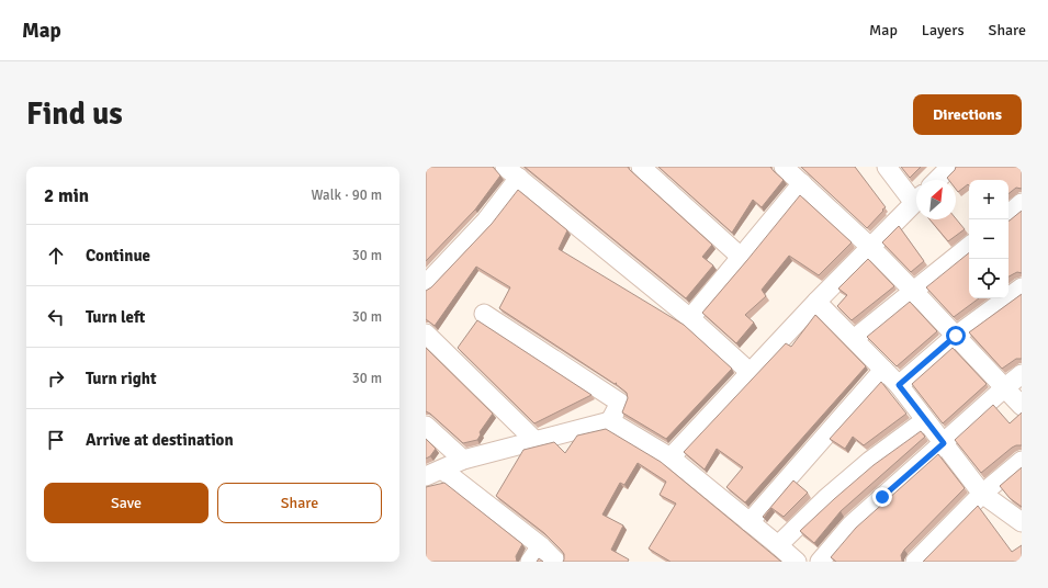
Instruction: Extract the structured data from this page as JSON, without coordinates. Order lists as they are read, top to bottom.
{
  "north": "top right",
  "page": {
    "header": "Map",
    "nav": ["Map", "Layers", "Share"],
    "buttons": [
      "Directions",
      ["Save", "Share"]
    ],
    "title": "Find us",
    "heading": ["2 min", "Walk · 90 m"],
    "map_buttons": ["+", "−"],
    "list": [
      ["Continue", "30 m"],
      ["Turn left", "30 m"],
      ["Turn right", "30 m"],
      "Arrive at destination"
    ]
  }
}
